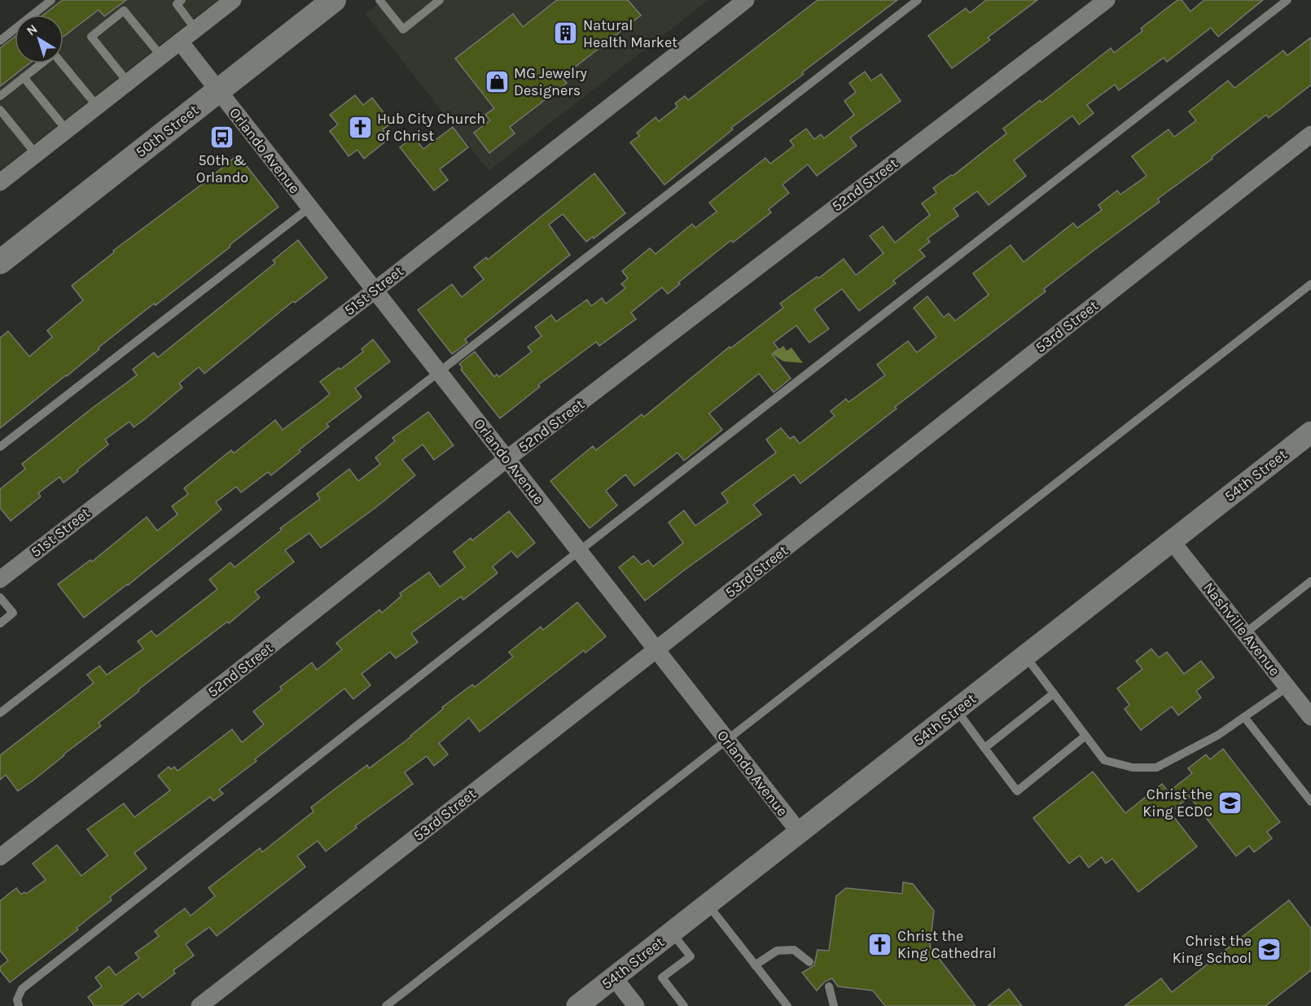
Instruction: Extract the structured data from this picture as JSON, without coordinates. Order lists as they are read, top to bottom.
{
  "streets": {
    "main road": ["50th Street"],
    "street": [
      "Orlando Avenue",
      "52nd Street",
      "51st Street",
      "53rd Street",
      "54th Street",
      "Nashville Avenue"
    ]
  },
  "crossings": [
    ["50th Street", "Orlando Avenue"],
    ["Orlando Avenue", "52nd Street"],
    ["Orlando Avenue", "51st Street"],
    ["Orlando Avenue", "53rd Street"],
    ["Orlando Avenue", "54th Street"],
    ["54th Street", "Nashville Avenue"]
  ],
  "places": {
    "building": ["Natural Health Market"],
    "shop": ["MG Jewelry Designers"],
    "church": ["Hub City Church of Christ", "Christ the King Cathedral"],
    "bus stop": ["50th & Orlando"],
    "school or university": ["Christ the King ECDC", "Christ the King School"]
  },
  "north": "top left"
}
